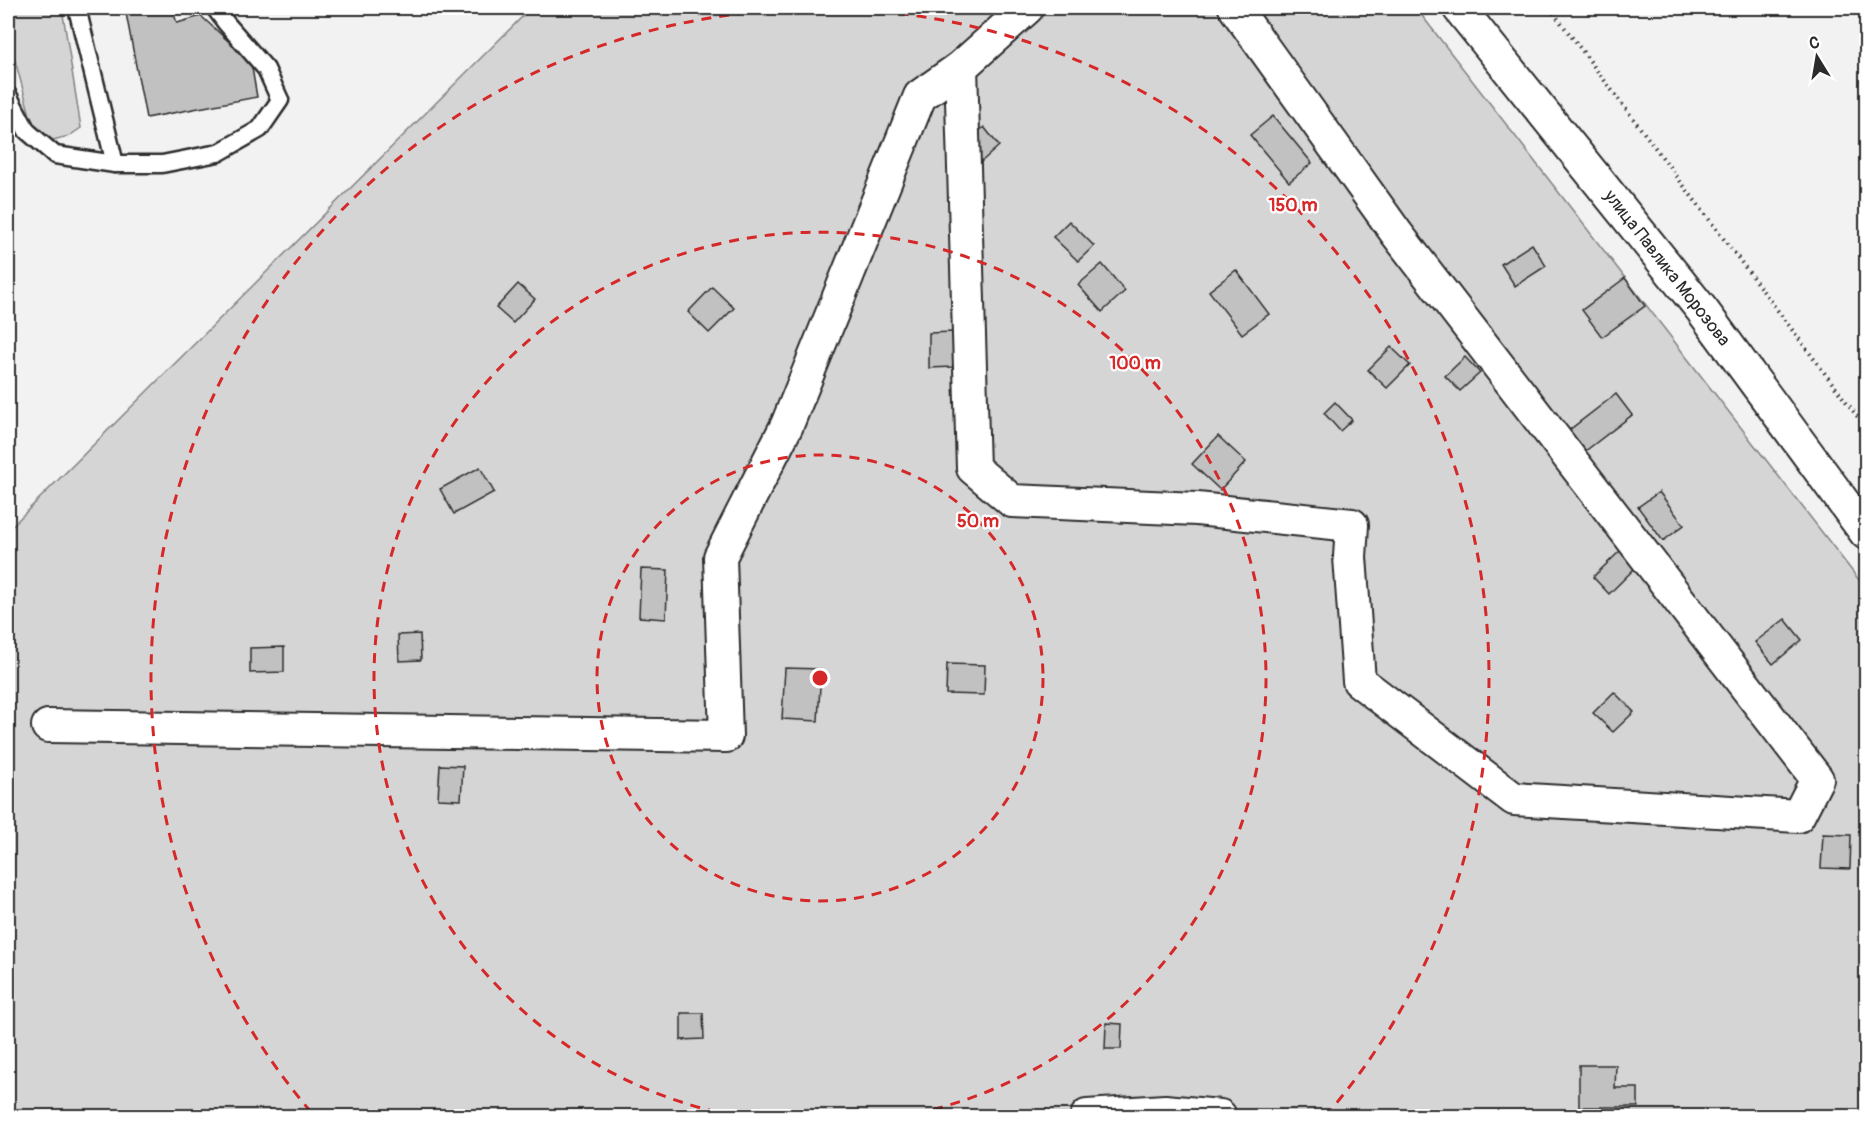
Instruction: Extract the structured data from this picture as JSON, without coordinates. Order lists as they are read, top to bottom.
{
  "streets": {
    "street": ["улица Павлика Морозова"]
  },
  "north": "top",
  "rings": ["150 m", "100 m", "50 m"]
}
